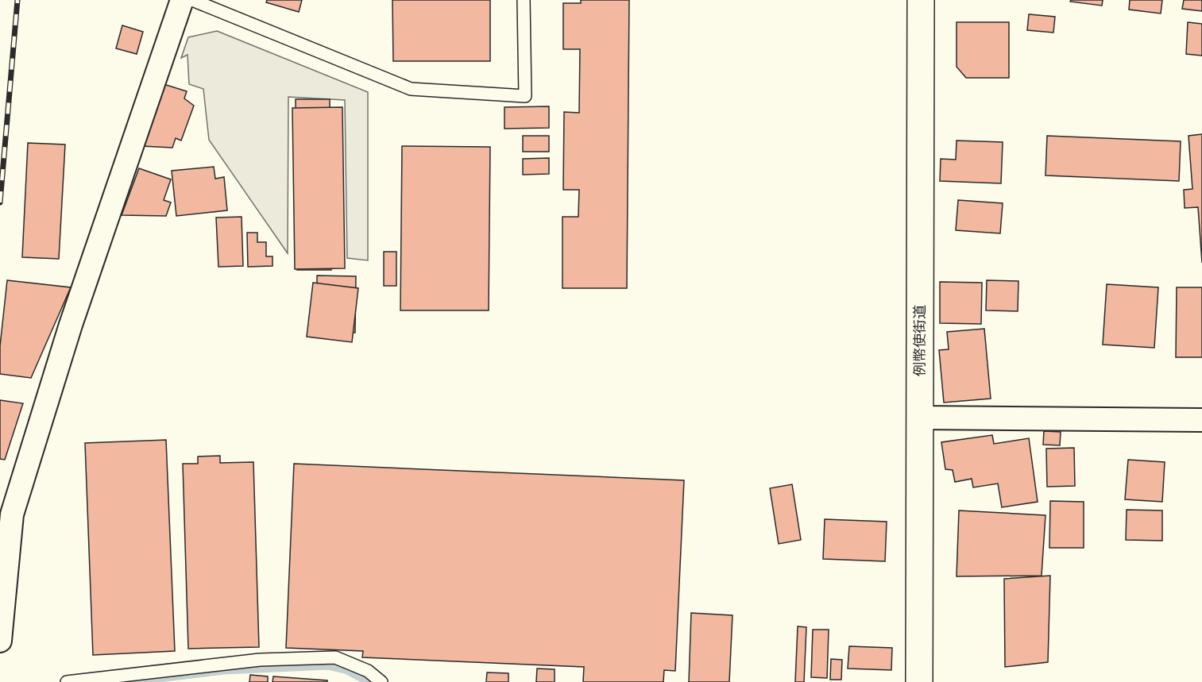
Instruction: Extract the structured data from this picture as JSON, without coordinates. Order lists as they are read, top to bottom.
{
  "streets": {
    "main road": ["例幣使街道"]
  }
}
